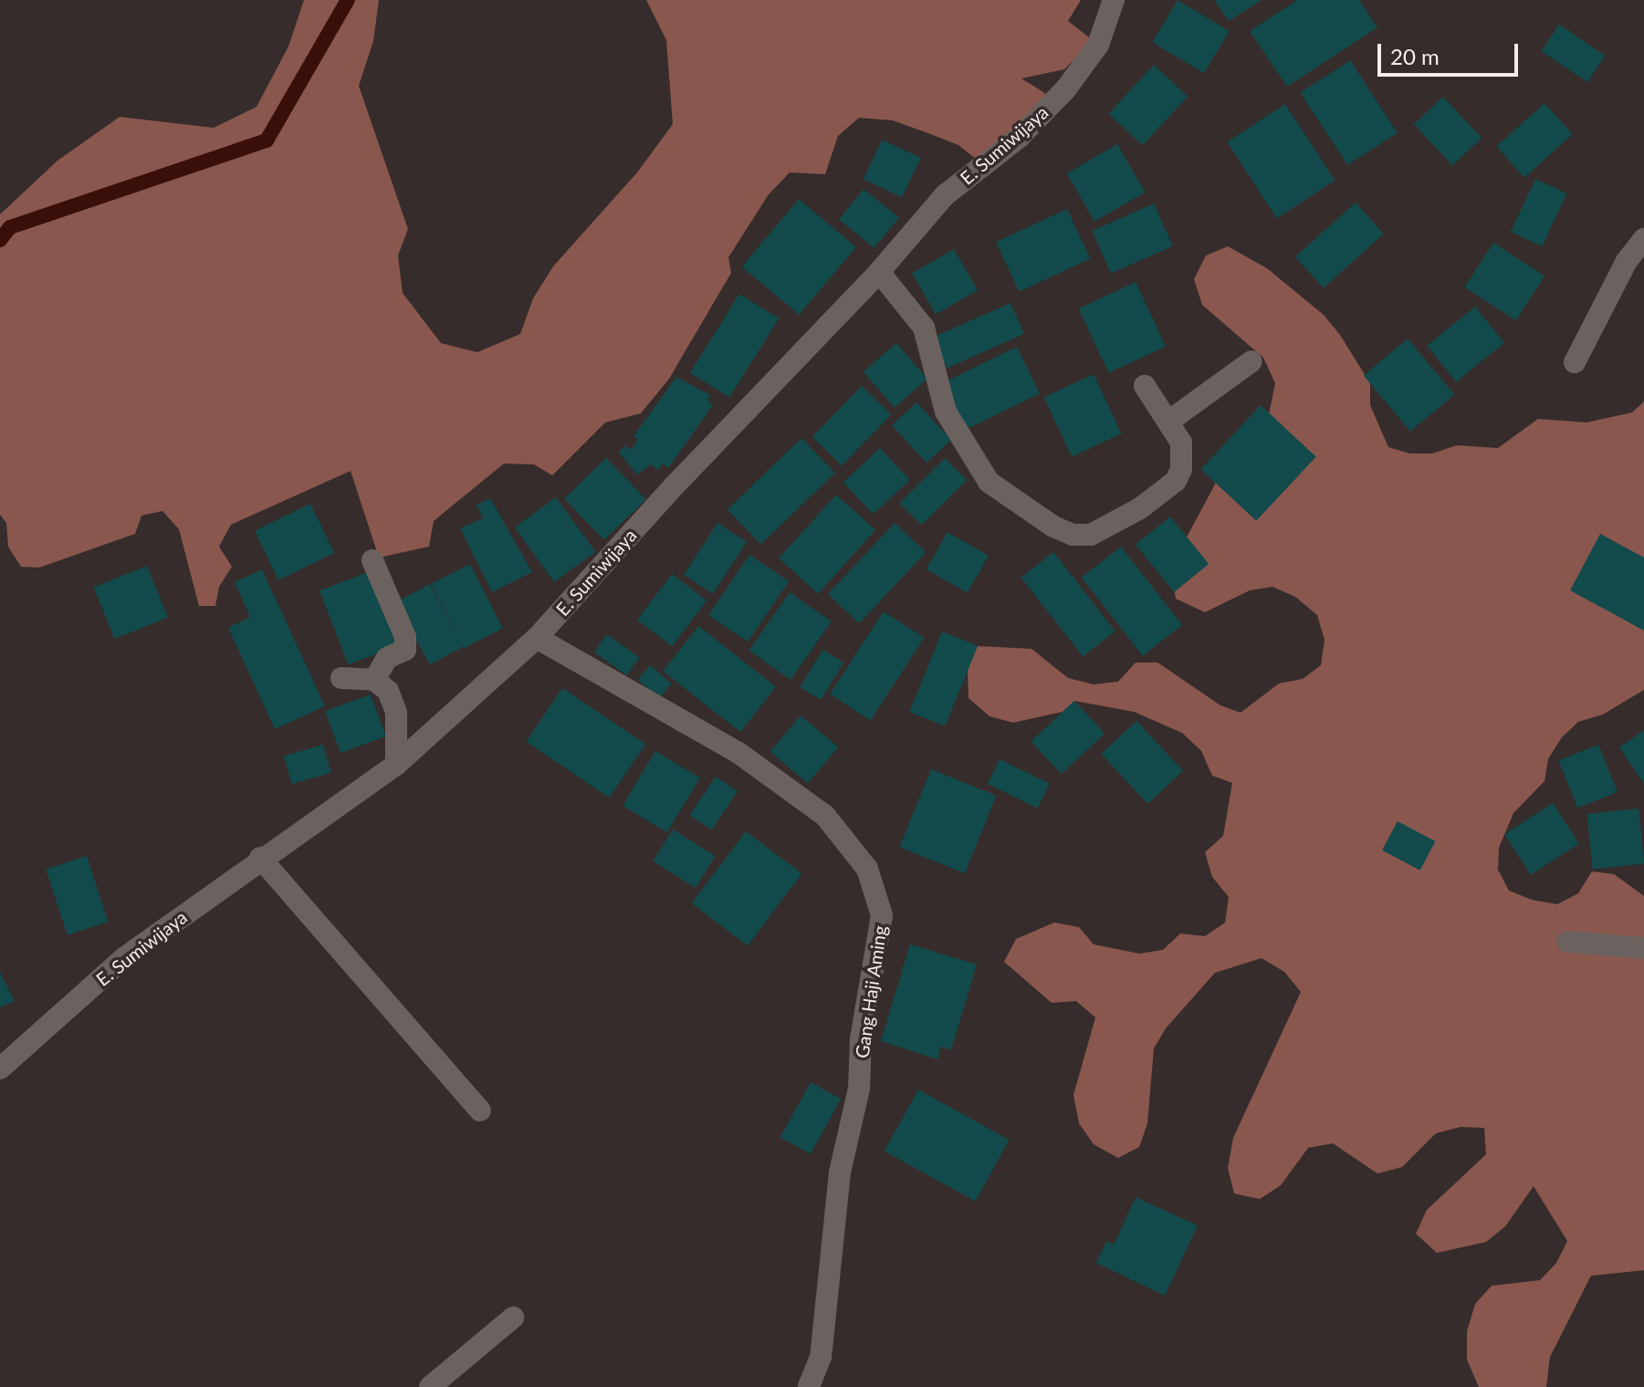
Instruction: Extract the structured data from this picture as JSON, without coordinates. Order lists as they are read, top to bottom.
{
  "streets": {
    "street": ["E. Sumiwijaya", "Gang Haji Aming"]
  },
  "crossings": [
    ["E. Sumiwijaya", "Gang Haji Aming"]
  ],
  "scale_bar": "20 m"
}
